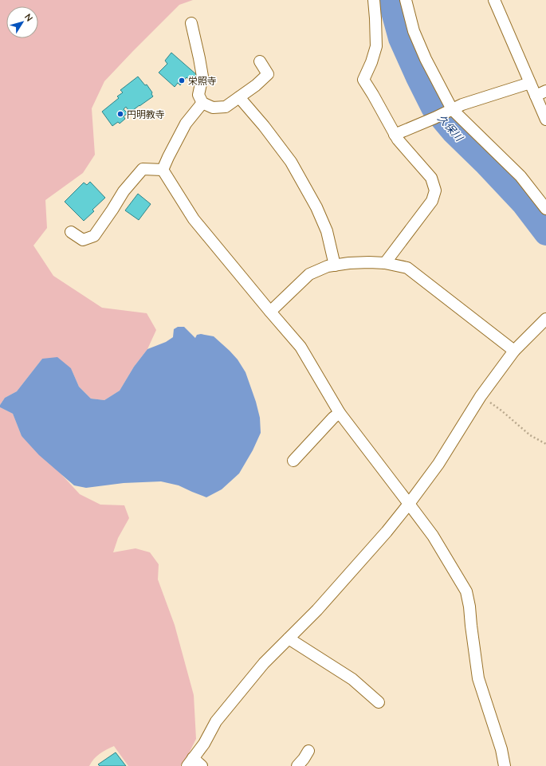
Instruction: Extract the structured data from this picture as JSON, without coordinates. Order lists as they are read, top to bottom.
{
  "water": ["久保川"],
  "places": ["栄照寺", "円明教寺"],
  "north": "top right"
}
